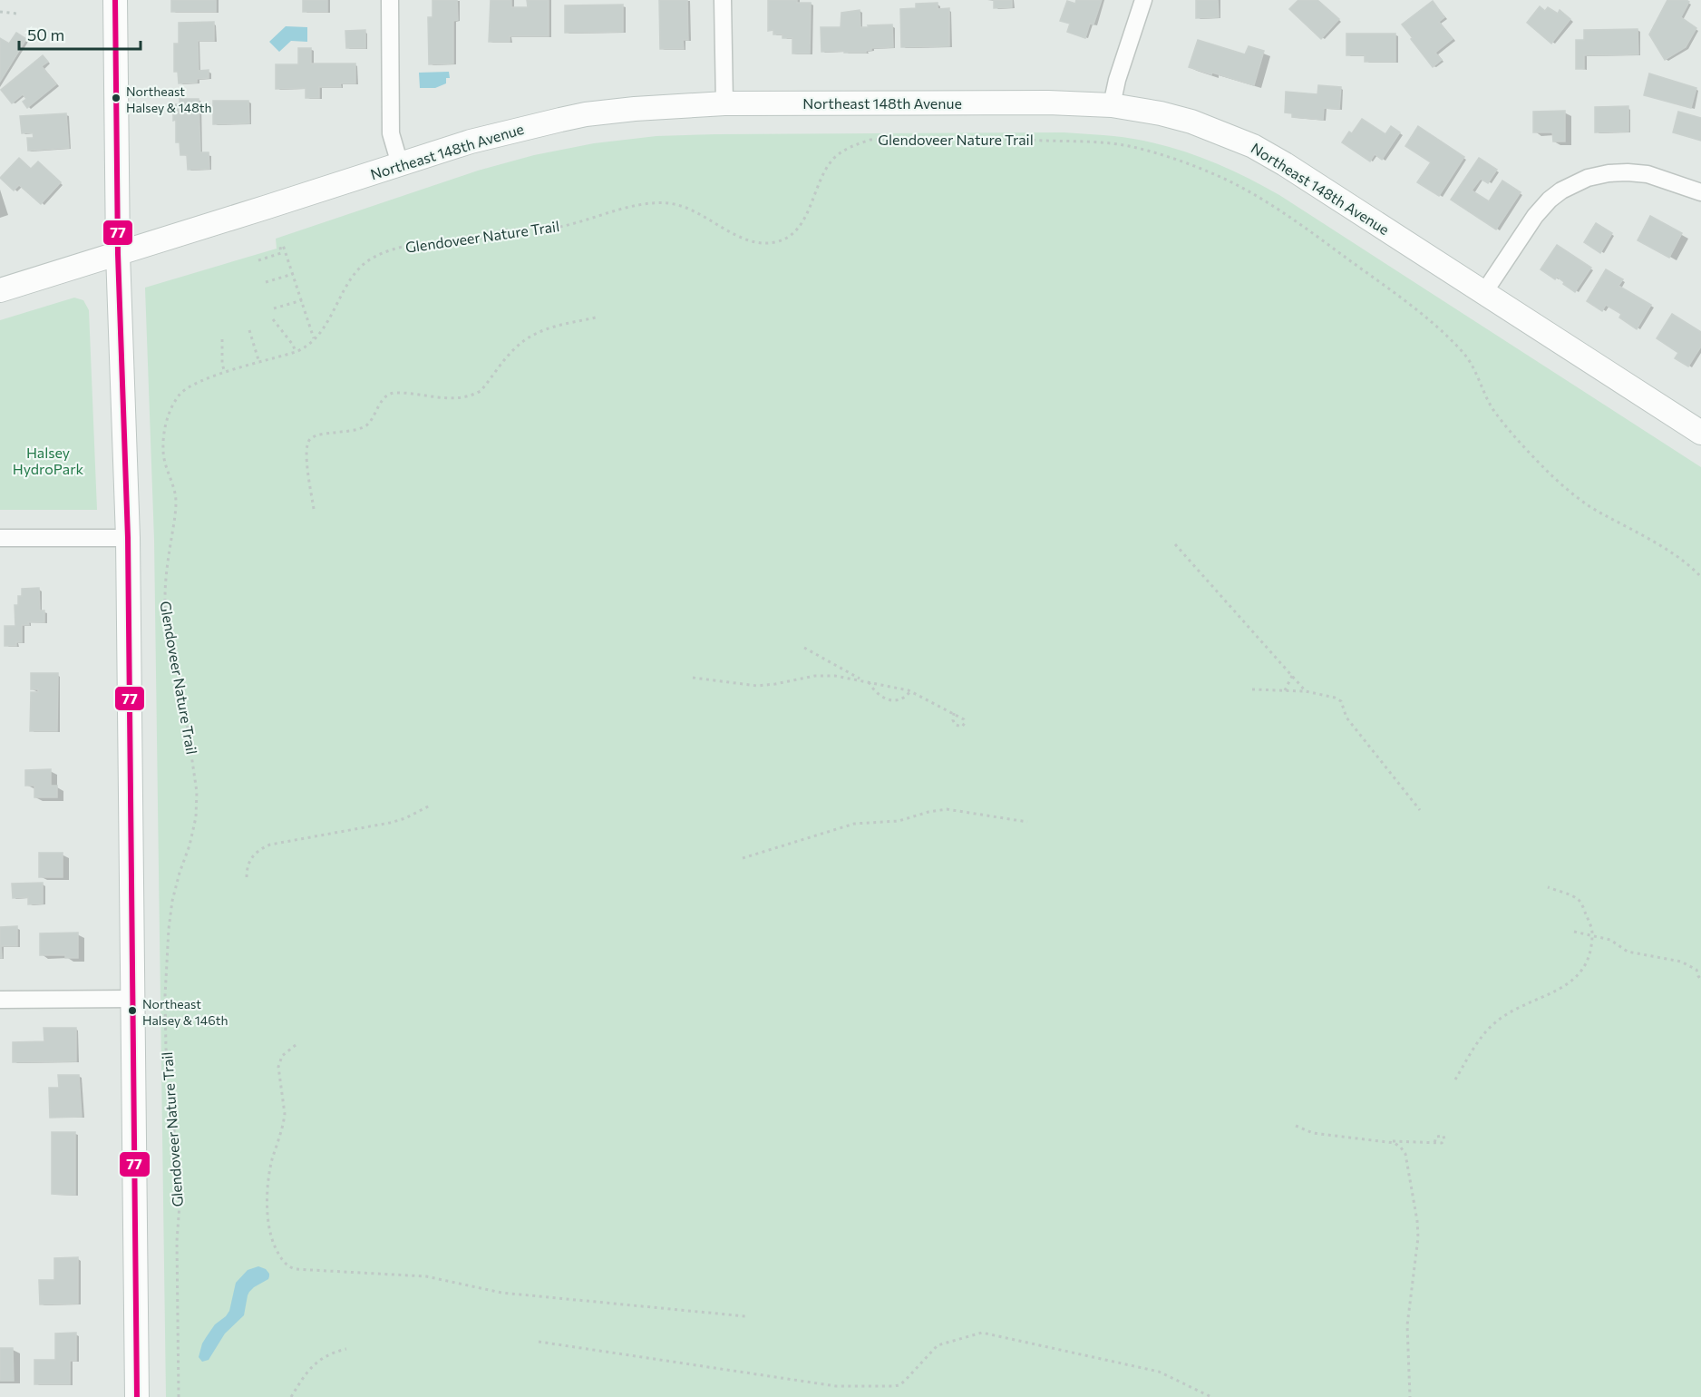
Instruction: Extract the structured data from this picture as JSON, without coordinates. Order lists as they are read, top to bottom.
{
  "streets": {
    "main road": ["Northeast 148th Avenue"],
    "path": ["Glendoveer Nature Trail"]
  },
  "parks": ["Halsey HydroPark"],
  "places": ["Northeast Halsey & 148th", "Northeast Halsey & 146th"],
  "lines": ["transit line 77"],
  "scale_bar": "50 m"
}
